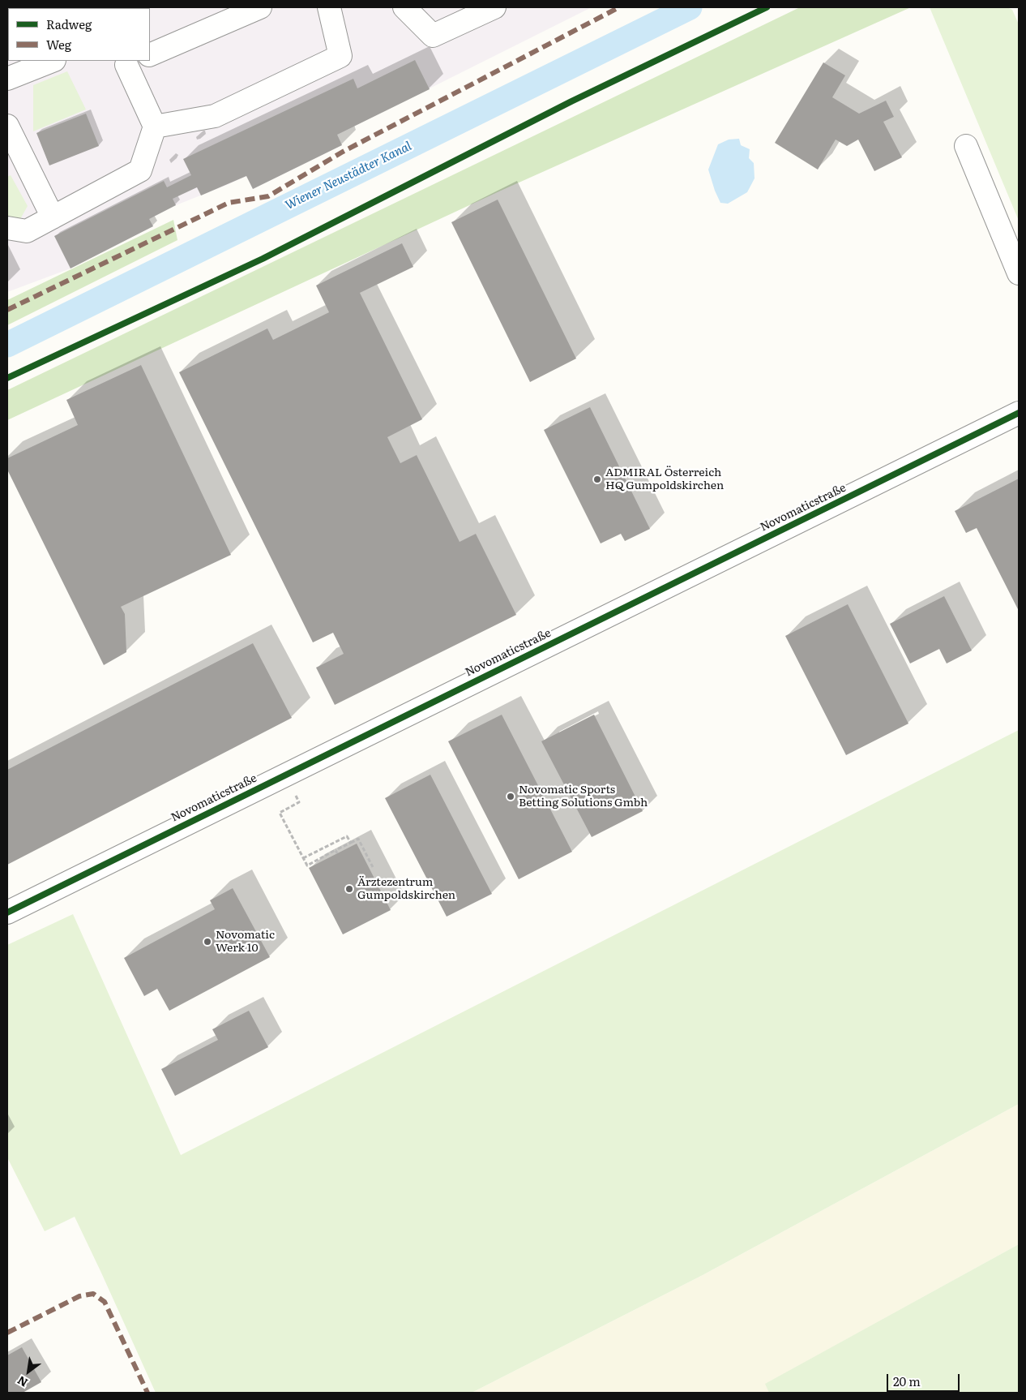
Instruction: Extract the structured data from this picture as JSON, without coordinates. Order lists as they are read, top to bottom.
{
  "streets": {
    "street": ["Novomaticstraße"]
  },
  "water": ["Wiener Neustädter Kanal"],
  "places": [
    "ADMIRAL Österreich HQ Gumpoldskirchen",
    "Novomatic Sports Betting Solutions Gmbh",
    "Ärztezentrum Gumpoldskirchen",
    "Novomatic Werk 10"
  ],
  "legend": ["Radweg", "Weg"],
  "scale_bar": "20 m",
  "north": "bottom left"
}
